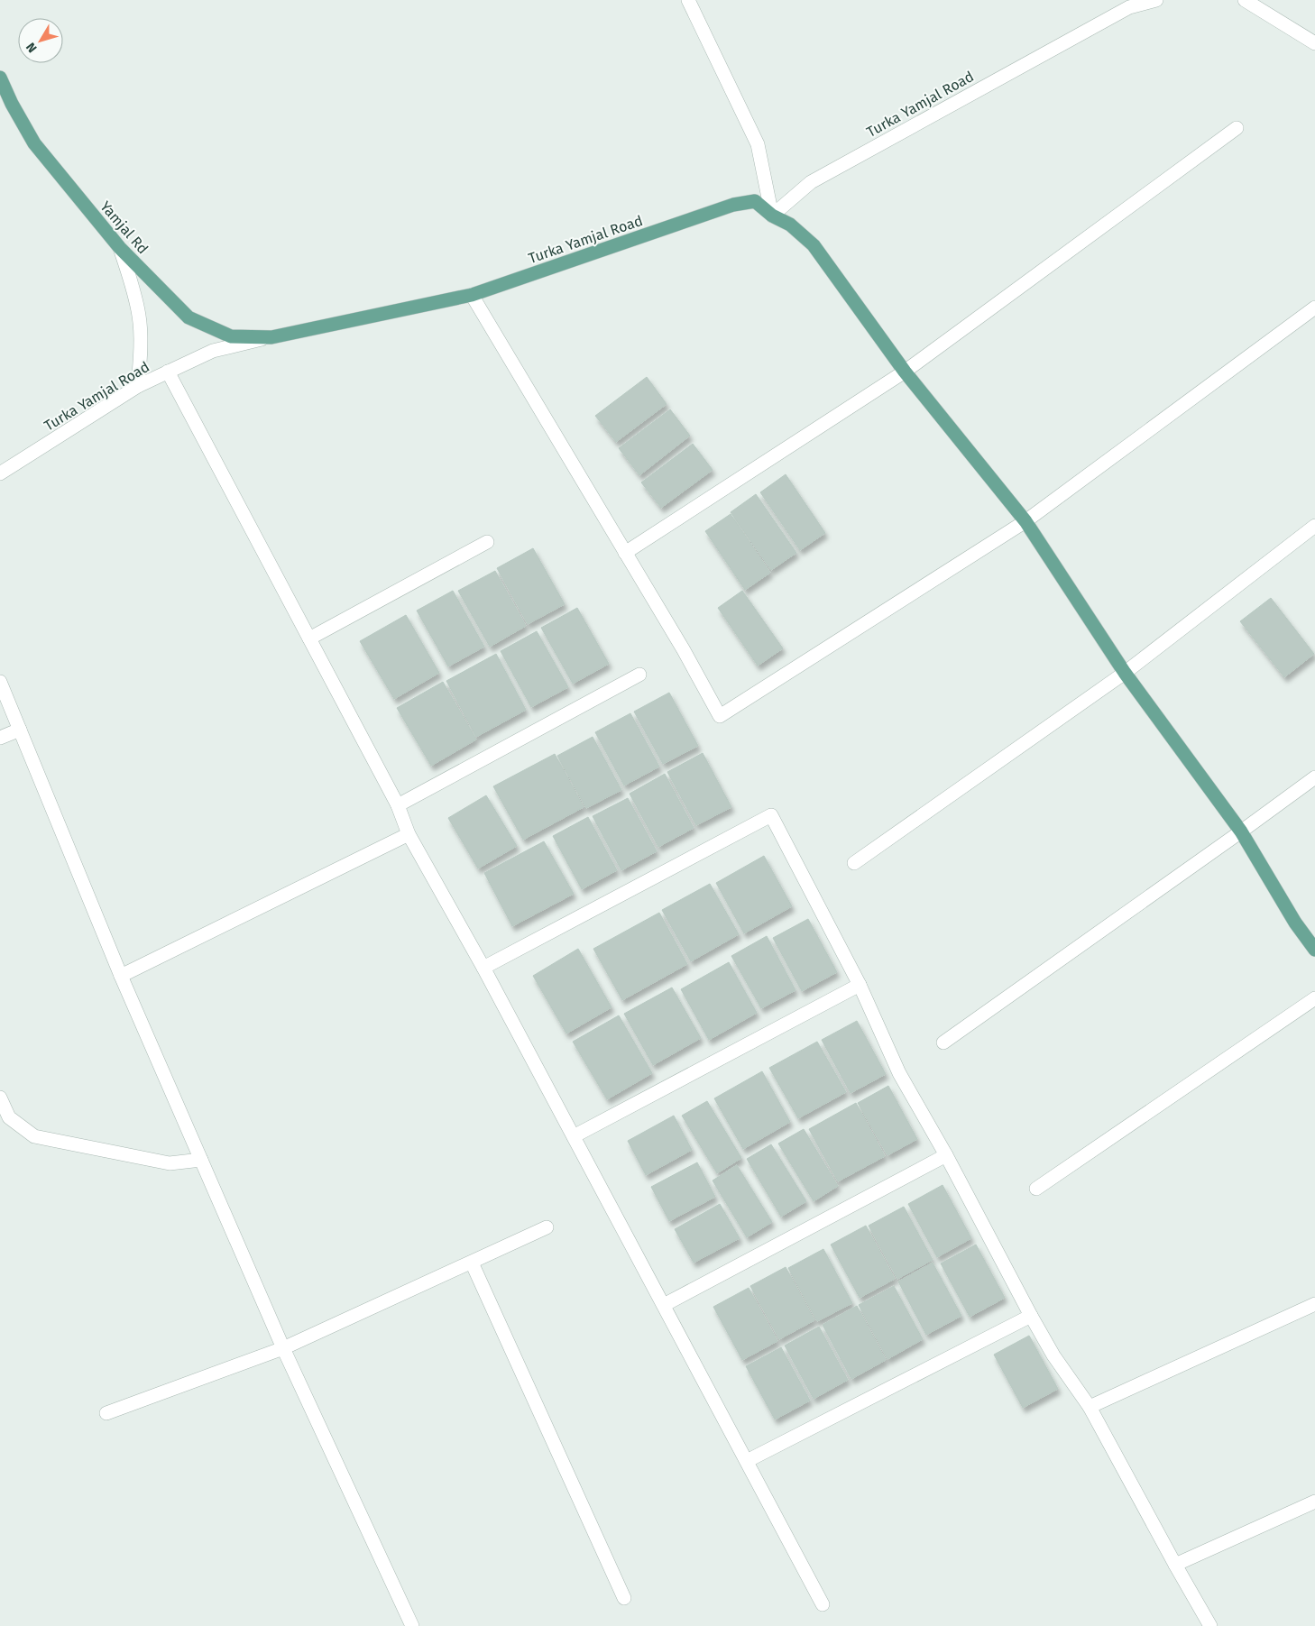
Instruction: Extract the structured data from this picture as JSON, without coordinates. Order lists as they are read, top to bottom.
{
  "streets": {
    "main road": ["Turka Yamjal Road", "Yamjal Rd"]
  },
  "crossings": [
    ["Turka Yamjal Road", "Yamjal Rd"]
  ],
  "north": "bottom left"
}
